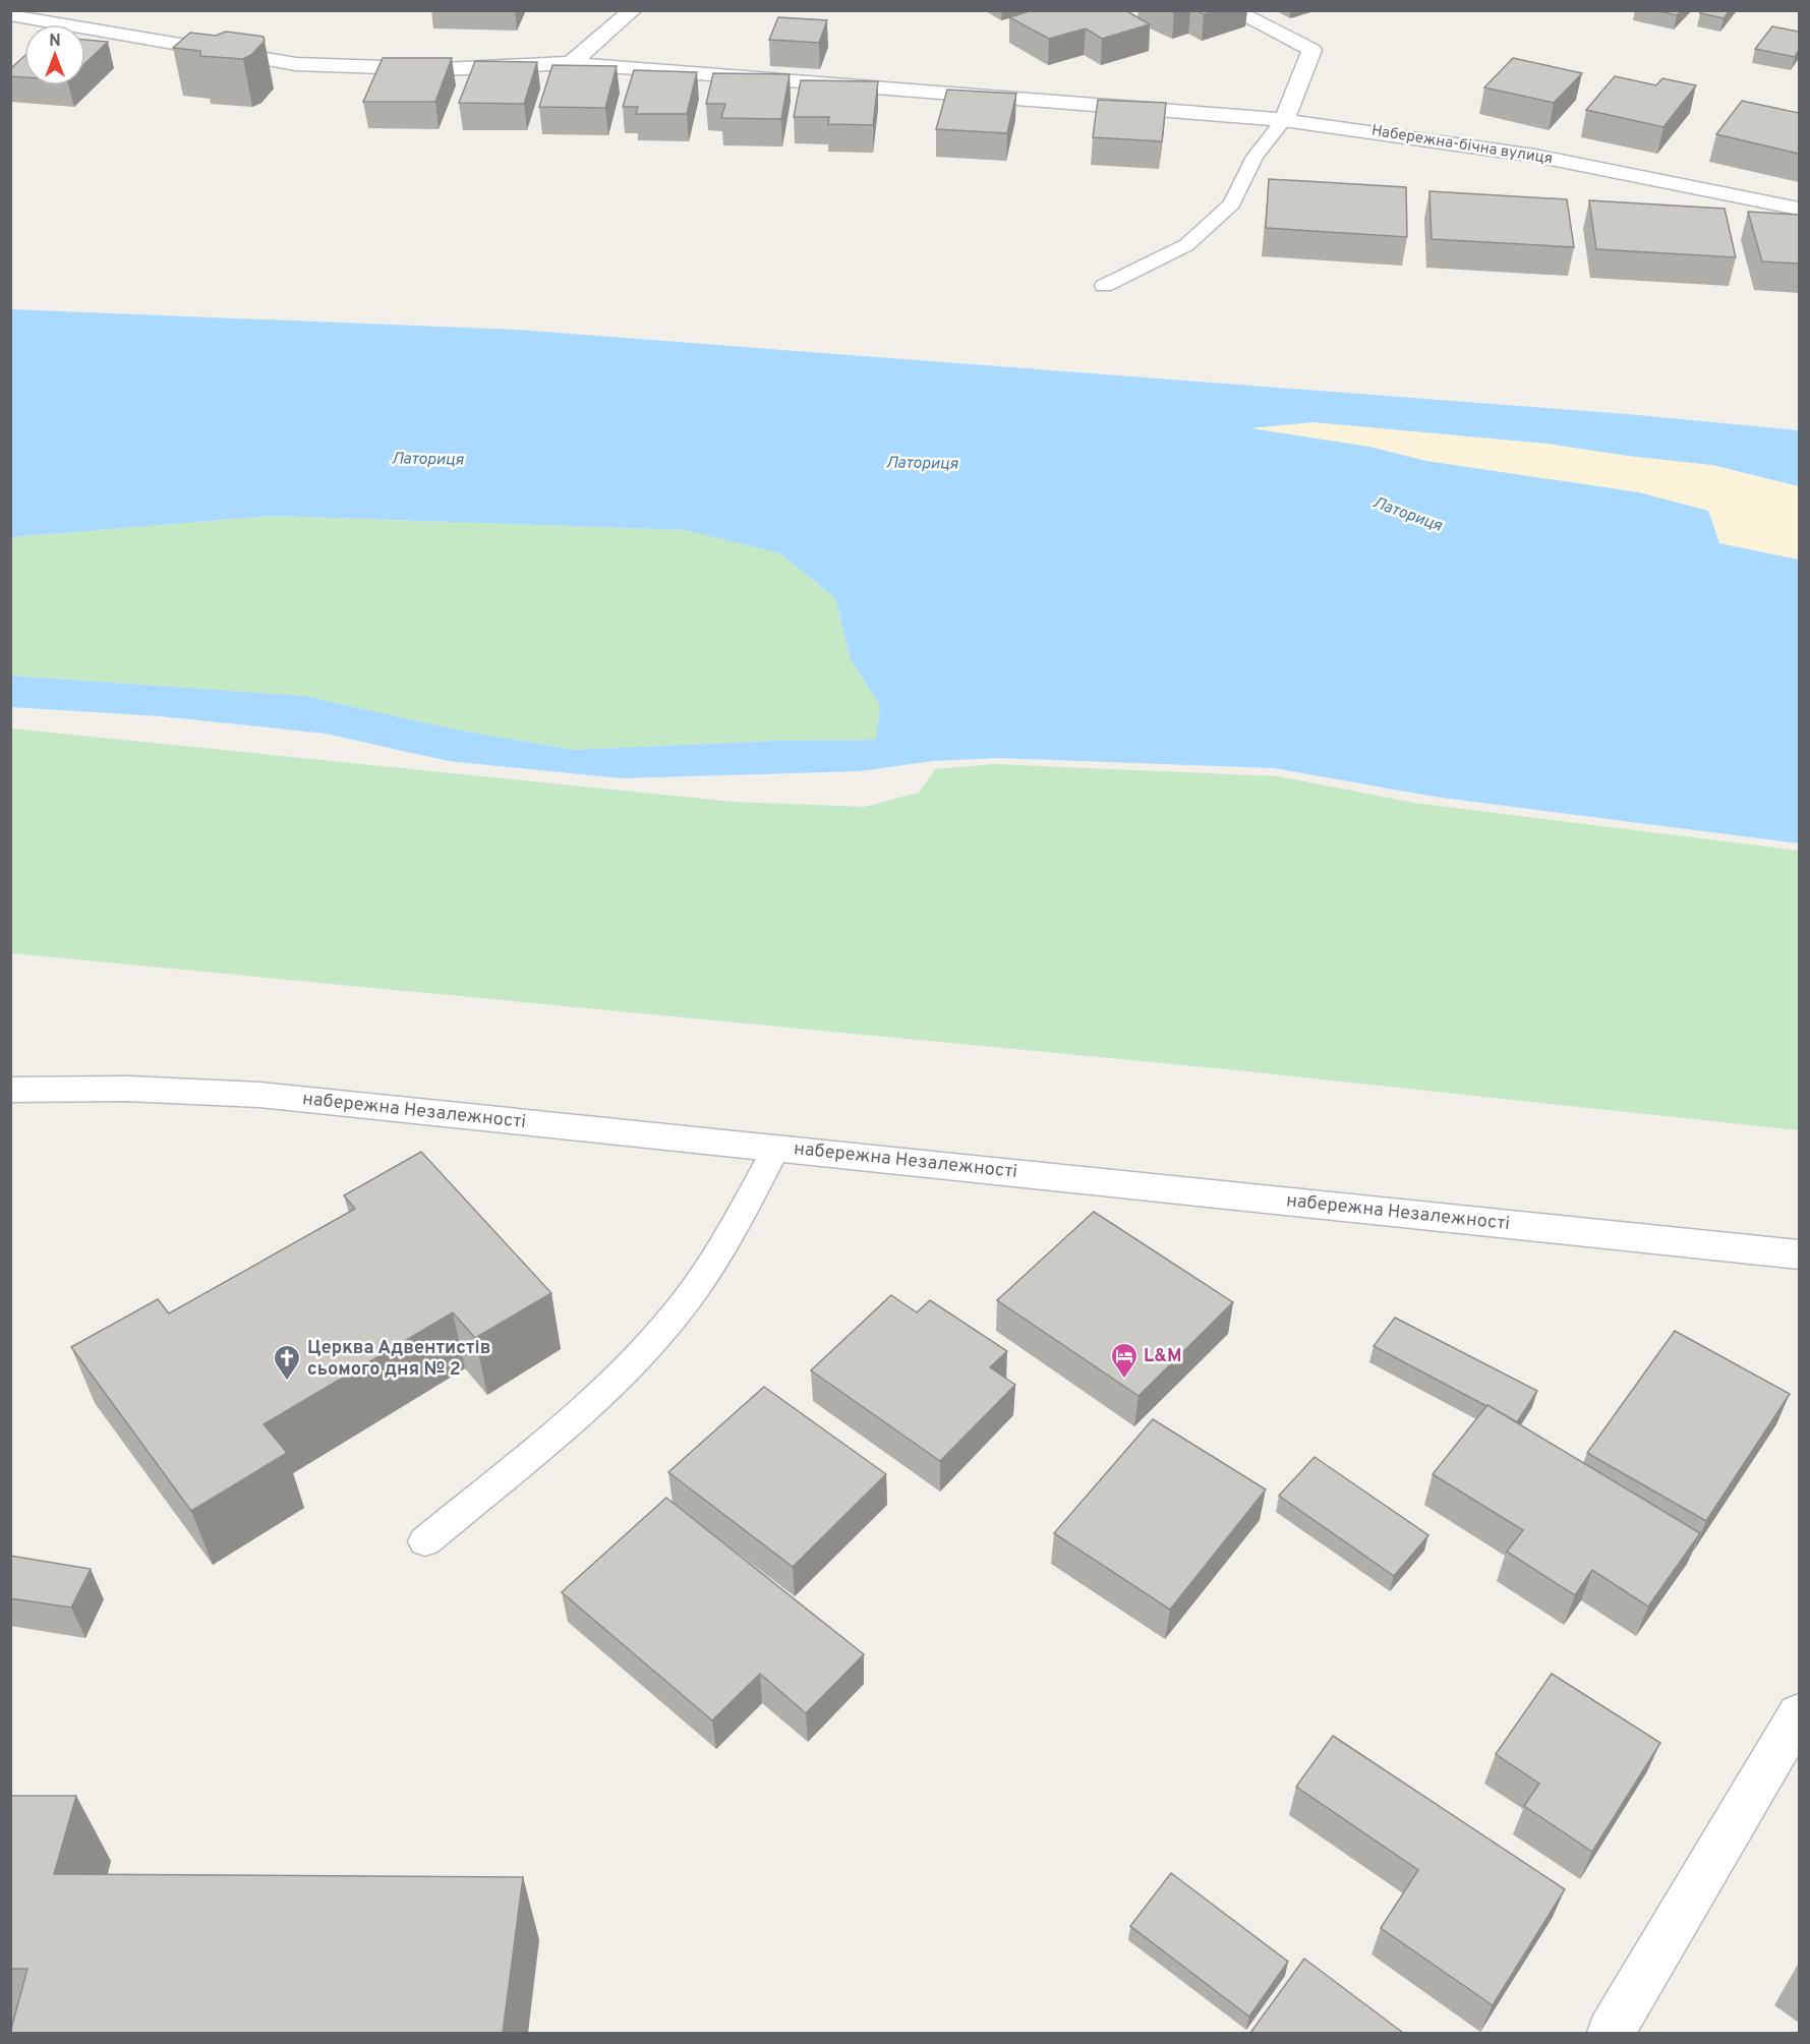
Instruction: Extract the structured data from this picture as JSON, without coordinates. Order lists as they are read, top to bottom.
{
  "streets": {
    "street": ["Набережна-бічна вулиця", "набережна Незалежності"]
  },
  "water": ["Латориця"],
  "places": {
    "hotel": ["L&M"],
    "church": ["Церква Адвентистів сьомого дня № 2"]
  },
  "north": "top"
}
